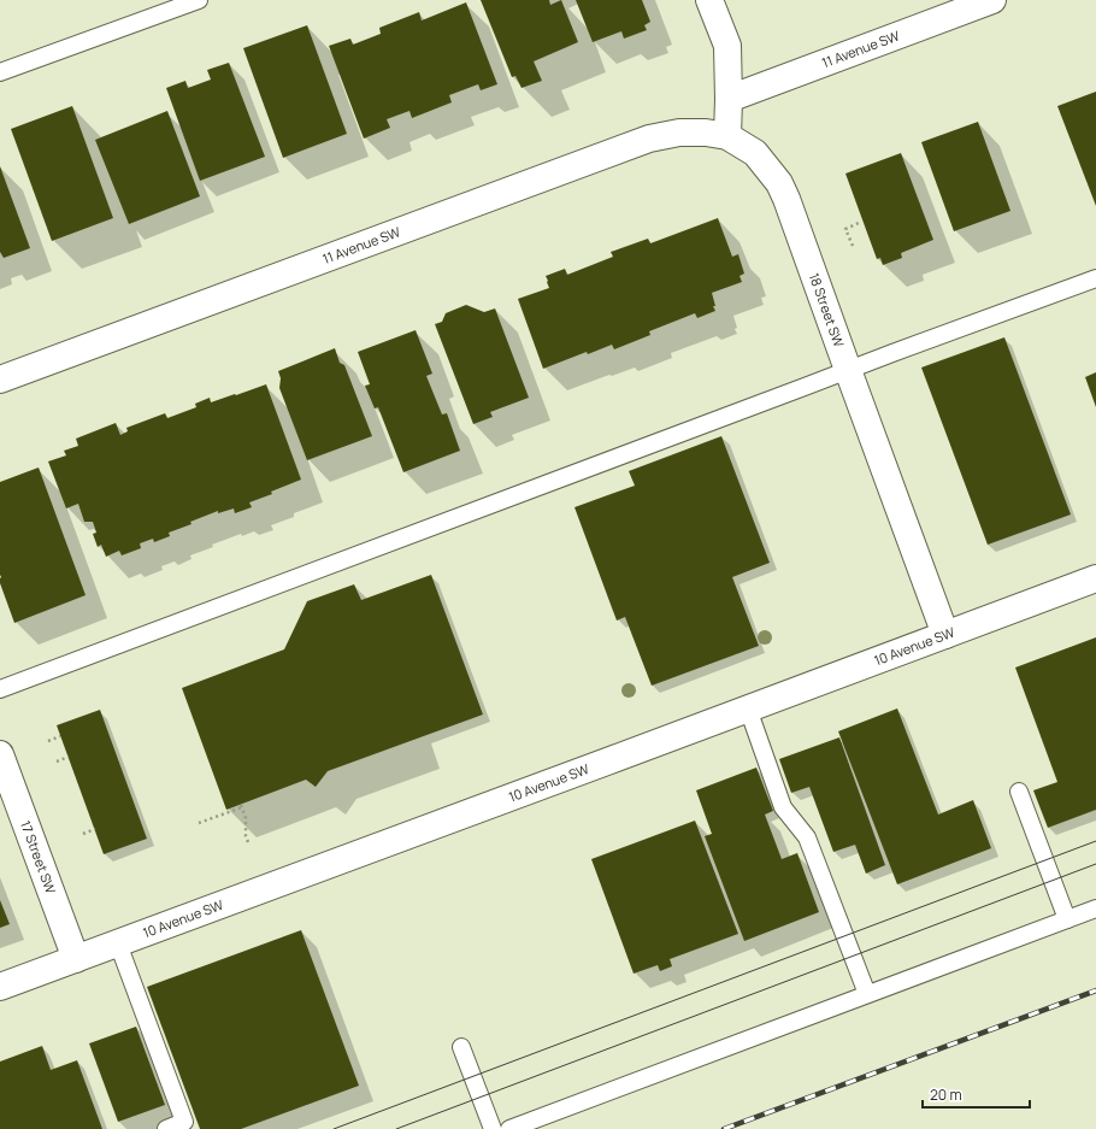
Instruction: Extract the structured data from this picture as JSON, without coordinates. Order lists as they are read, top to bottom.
{
  "streets": {
    "street": [
      "11 Avenue SW",
      "18 Street SW",
      "10 Avenue SW",
      "17 Street SW"
    ]
  },
  "crossings": [
    ["11 Avenue SW", "18 Street SW"],
    ["18 Street SW", "10 Avenue SW"],
    ["10 Avenue SW", "17 Street SW"]
  ],
  "scale_bar": "20 m"
}
